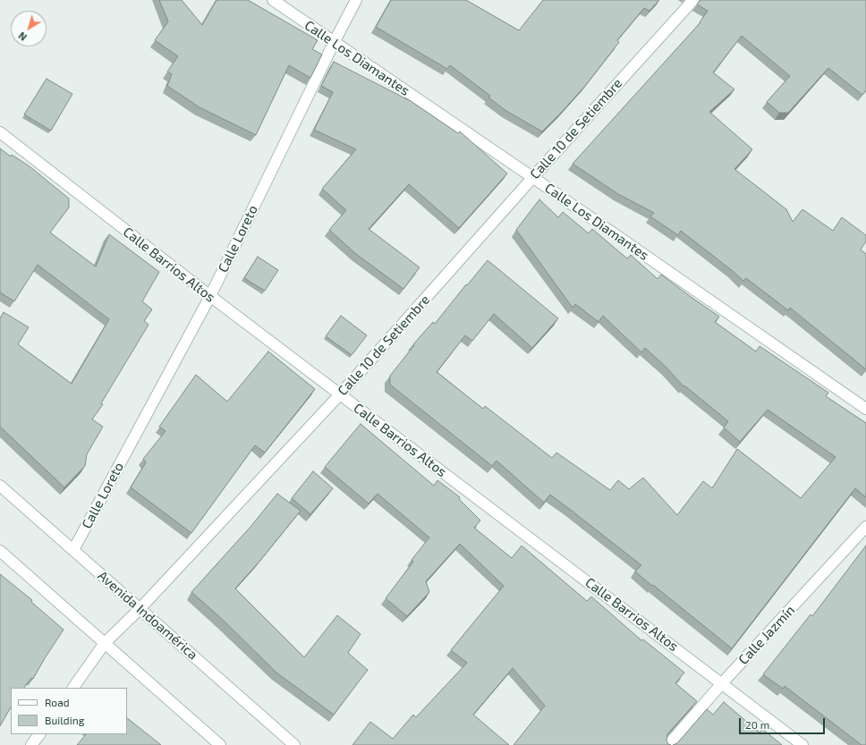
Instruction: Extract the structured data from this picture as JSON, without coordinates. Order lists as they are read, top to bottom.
{
  "streets": {
    "street": [
      "Calle Los Diamantes",
      "Calle 10 de Setiembre",
      "Calle Loreto",
      "Calle Barrios Altos",
      "Avenida Indoamérica",
      "Calle Jazmín"
    ]
  },
  "crossings": [
    ["Calle Los Diamantes", "Calle 10 de Setiembre"],
    ["Calle Los Diamantes", "Calle Loreto"],
    ["Calle 10 de Setiembre", "Calle Barrios Altos"],
    ["Calle 10 de Setiembre", "Avenida Indoamérica"],
    ["Calle Loreto", "Calle Barrios Altos"],
    ["Calle Loreto", "Avenida Indoamérica"],
    ["Calle Barrios Altos", "Calle Jazmín"]
  ],
  "legend": ["Road", "Building"],
  "scale_bar": "20 m",
  "north": "bottom left"
}
